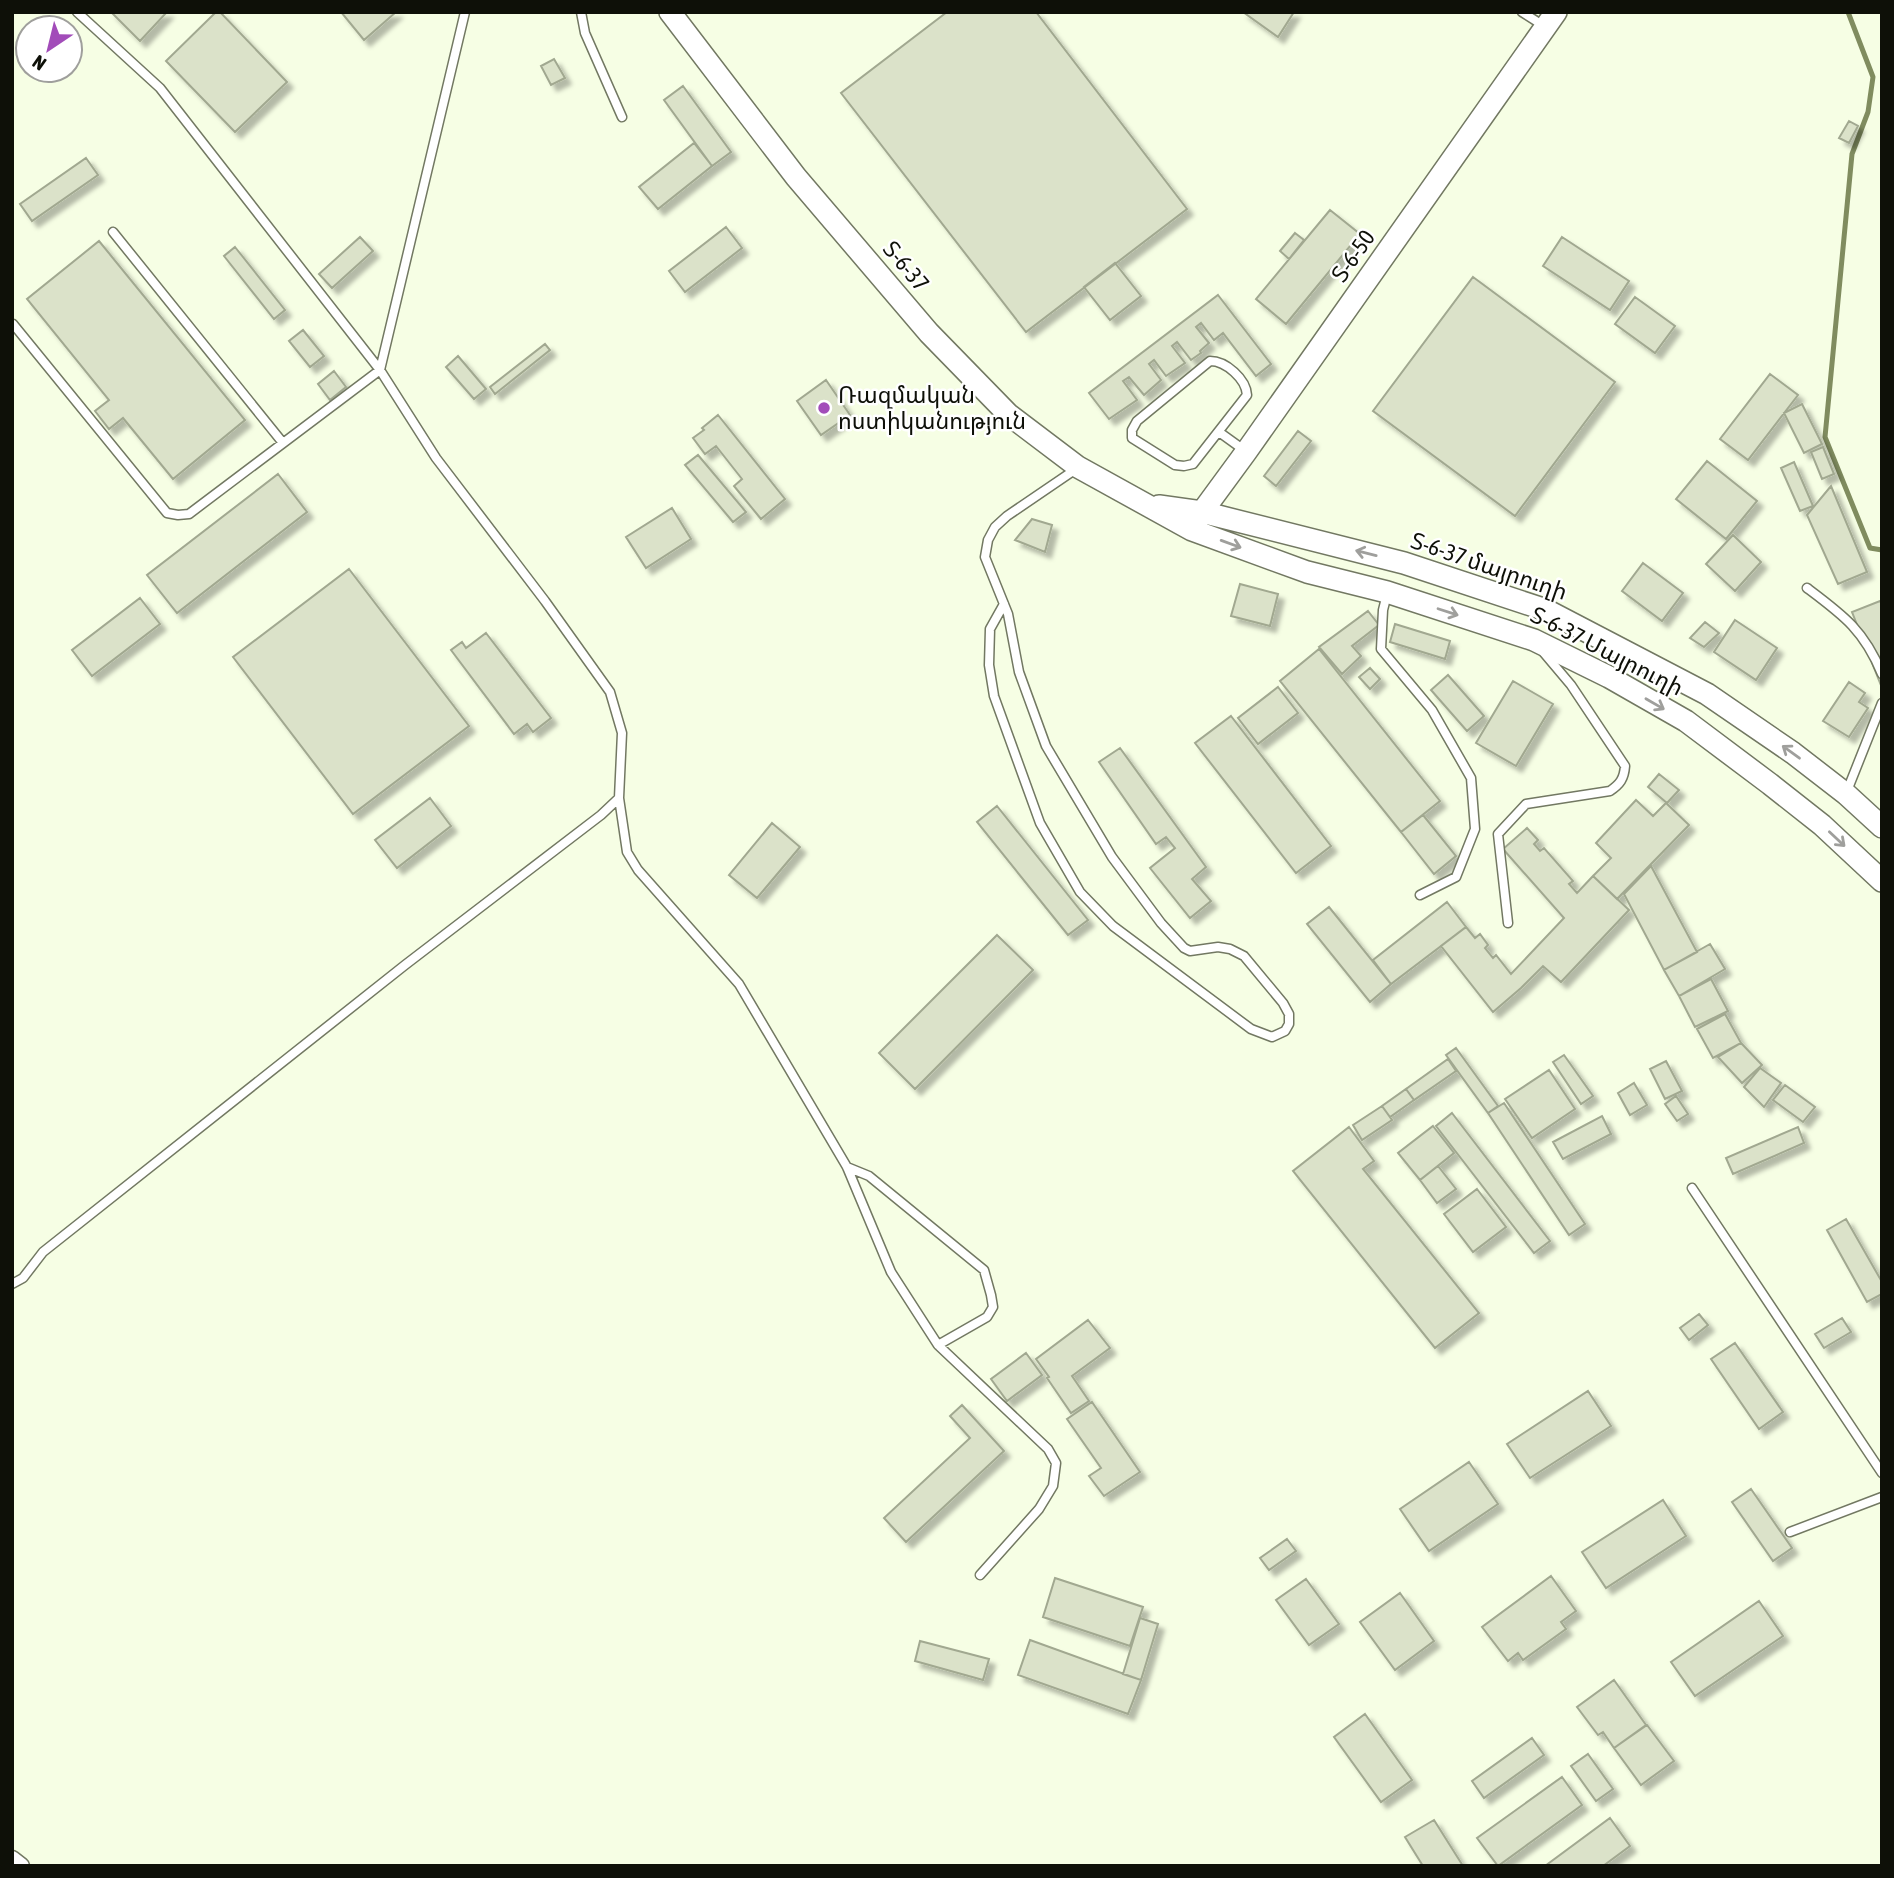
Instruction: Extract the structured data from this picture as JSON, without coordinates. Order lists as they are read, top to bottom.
{
  "streets": {
    "main road": [
      "Տ-6-50",
      "Տ-6-37",
      "Տ-6-37 մայրուղի",
      "Տ-6-37 Մայրուղի"
    ]
  },
  "crossings": [
    ["Տ-6-50", "Տ-6-37 մայրուղի"],
    ["Տ-6-50", "Տ-6-37 Մայրուղի"],
    ["Տ-6-37", "Տ-6-37 մայրուղի"],
    ["Տ-6-37 մայրուղի", "Տ-6-37 Մայրուղի"]
  ],
  "one_way": ["Տ-6-37 մայրուղի", "Տ-6-37 Մայրուղի"],
  "places": ["Ռազմական ոստիկանություն"],
  "north": "bottom left"
}
